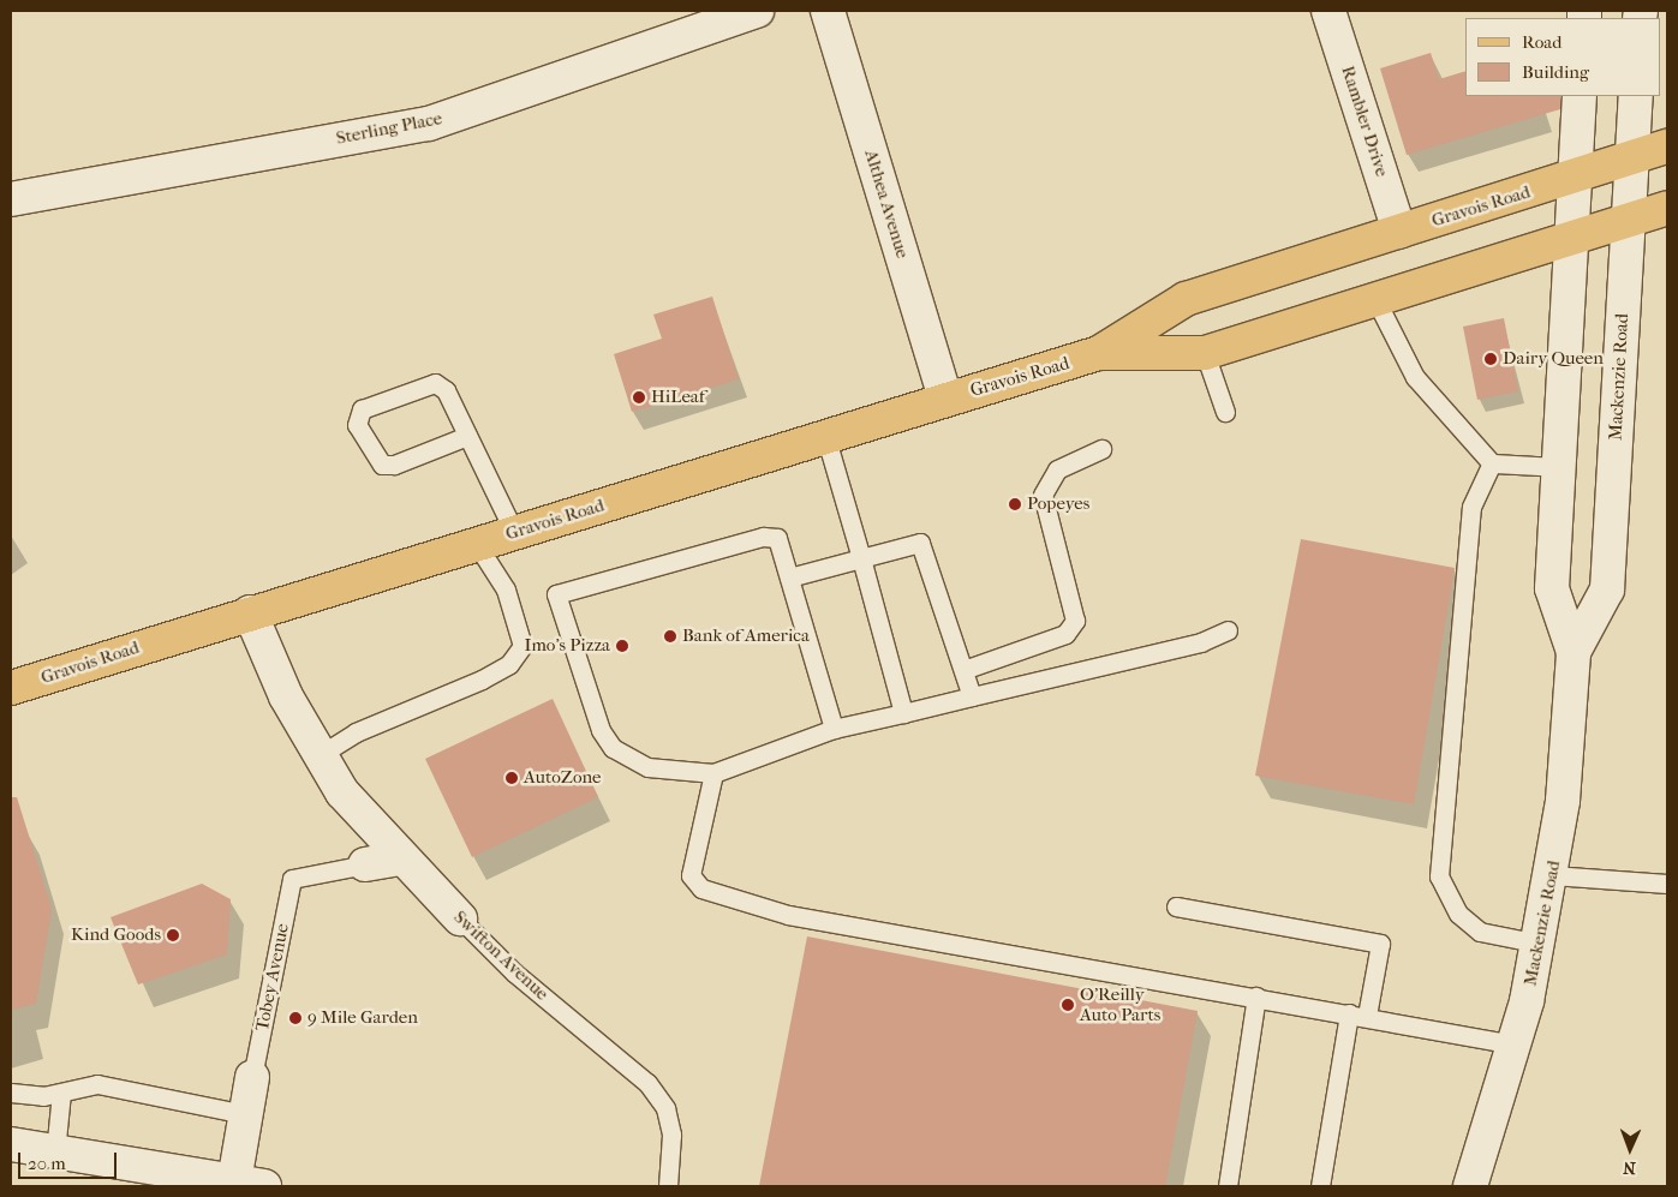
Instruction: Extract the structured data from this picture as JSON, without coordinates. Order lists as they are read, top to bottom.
{
  "streets": {
    "main road": ["Gravois Road"],
    "street": [
      "Rambler Drive",
      "Sterling Place",
      "Althea Avenue",
      "Mackenzie Road",
      "Swifton Avenue",
      "Tobey Avenue"
    ]
  },
  "crossings": [
    ["Rambler Drive", "Gravois Road"],
    ["Althea Avenue", "Gravois Road"],
    ["Gravois Road", "Mackenzie Road"],
    ["Gravois Road", "Swifton Avenue"],
    ["Swifton Avenue", "Tobey Avenue"]
  ],
  "places": [
    "Dairy Queen",
    "HiLeaf",
    "Popeyes",
    "Bank of America",
    "Imo's Pizza",
    "AutoZone",
    "Kind Goods",
    "O'Reilly Auto Parts",
    "9 Mile Garden"
  ],
  "legend": ["Road", "Building"],
  "scale_bar": "20 m",
  "north": "bottom"
}
